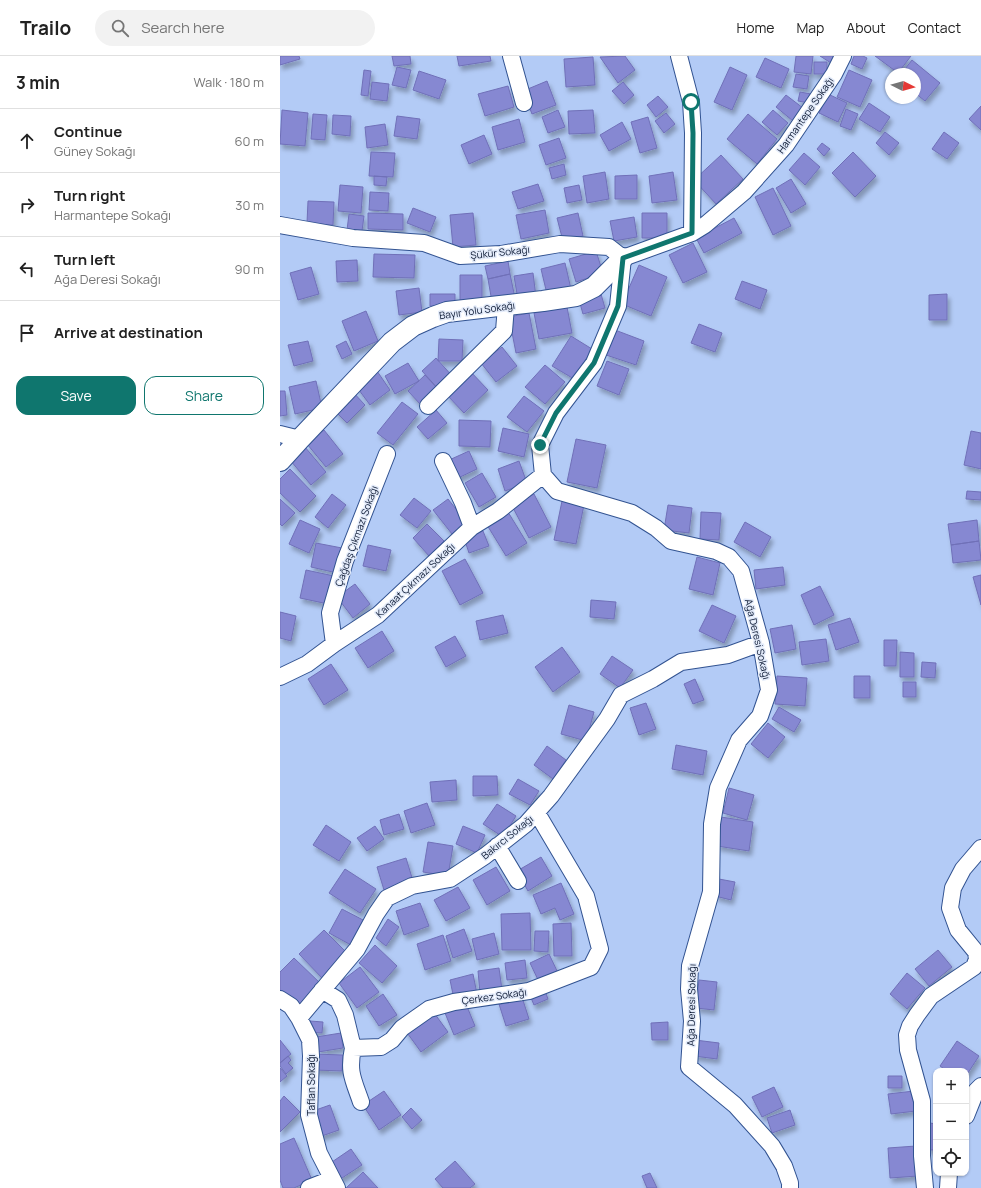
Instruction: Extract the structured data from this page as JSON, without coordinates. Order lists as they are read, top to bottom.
{
  "streets": {
    "street": [
      "Harmantepe Sokağı",
      "Şükür Sokağı",
      "Bayır Yolu Sokağı",
      "Çağdaş Çıkmazı Sokağı",
      "Kanaat Çıkmazı Sokağı",
      "Ağa Deresi Sokağı",
      "Bakırcı Sokağı",
      "Çerkez Sokağı",
      "Taflan Sokağı"
    ]
  },
  "crossings": [
    ["Harmantepe Sokağı", "Şükür Sokağı"],
    ["Harmantepe Sokağı", "Bayır Yolu Sokağı"],
    ["Şükür Sokağı", "Bayır Yolu Sokağı"],
    ["Çağdaş Çıkmazı Sokağı", "Kanaat Çıkmazı Sokağı"],
    ["Kanaat Çıkmazı Sokağı", "Ağa Deresi Sokağı"],
    ["Ağa Deresi Sokağı", "Bakırcı Sokağı"],
    ["Bakırcı Sokağı", "Çerkez Sokağı"],
    ["Bakırcı Sokağı", "Taflan Sokağı"]
  ],
  "north": "right",
  "page": {
    "header": "Trailo",
    "search": "Search here",
    "nav": [
      "Home",
      "Map",
      "About",
      "Contact"
    ],
    "heading": ["3 min", "Walk · 180 m"],
    "list": [
      ["Continue", "Güney Sokağı", "60 m"],
      ["Turn right", "Harmantepe Sokağı", "30 m"],
      ["Turn left", "Ağa Deresi Sokağı", "90 m"],
      "Arrive at destination"
    ],
    "buttons": ["Save", "Share"],
    "map_buttons": ["+", "−"]
  }
}
